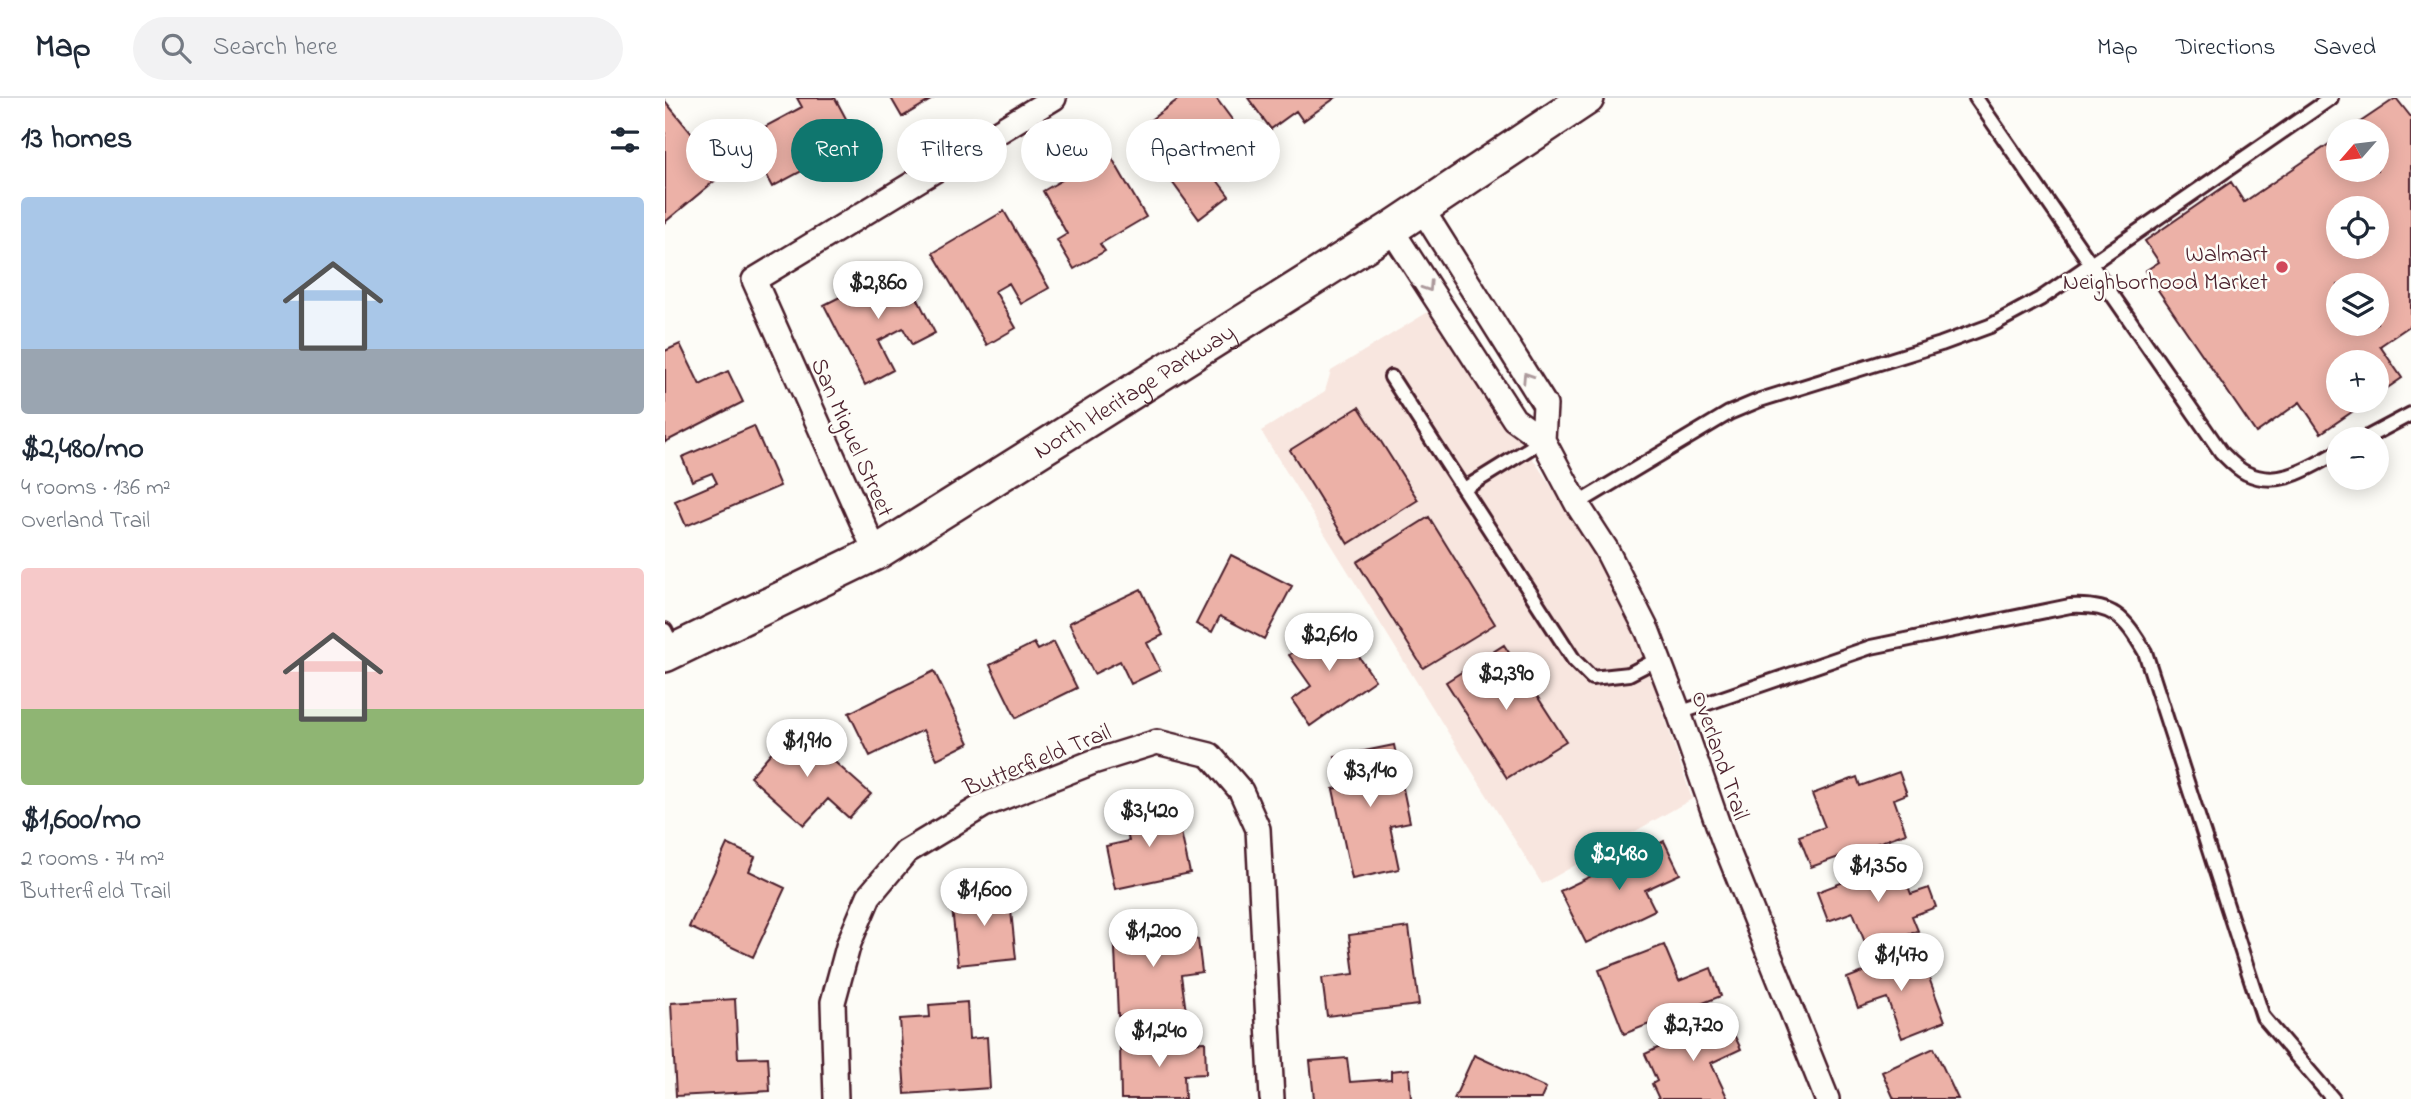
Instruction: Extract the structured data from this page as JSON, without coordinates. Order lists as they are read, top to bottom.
{
  "streets": {
    "main road": ["North Heritage Parkway"],
    "street": ["San Miguel Street", "Overland Trail", "Butterfield Trail"]
  },
  "crossings": [
    ["North Heritage Parkway", "San Miguel Street"],
    ["North Heritage Parkway", "Overland Trail"]
  ],
  "places": ["Walmart Neighborhood Market"],
  "north": "bottom left",
  "page": {
    "header": "Map",
    "search": "Search here",
    "nav": ["Map", "Directions", "Saved"],
    "heading": "13 homes",
    "map_buttons": ["+", "−"],
    "chip": [
      "Buy",
      "Rent",
      "Filters",
      "New",
      "Apartment"
    ],
    "list": [
      {
        "name": "$2,480/mo",
        "note": "4 rooms · 136 m² · Overland Trail"
      },
      {
        "name": "$1,600/mo",
        "note": "2 rooms · 74 m² · Butterfield Trail"
      }
    ],
    "price": [
      "$2,860",
      "$2,610",
      "$2,390",
      "$1,910",
      "$3,140",
      "$3,420",
      "$2,480",
      "$1,350",
      "$1,600",
      "$1,200",
      "$1,470",
      "$2,720",
      "$1,240"
    ]
  }
}
